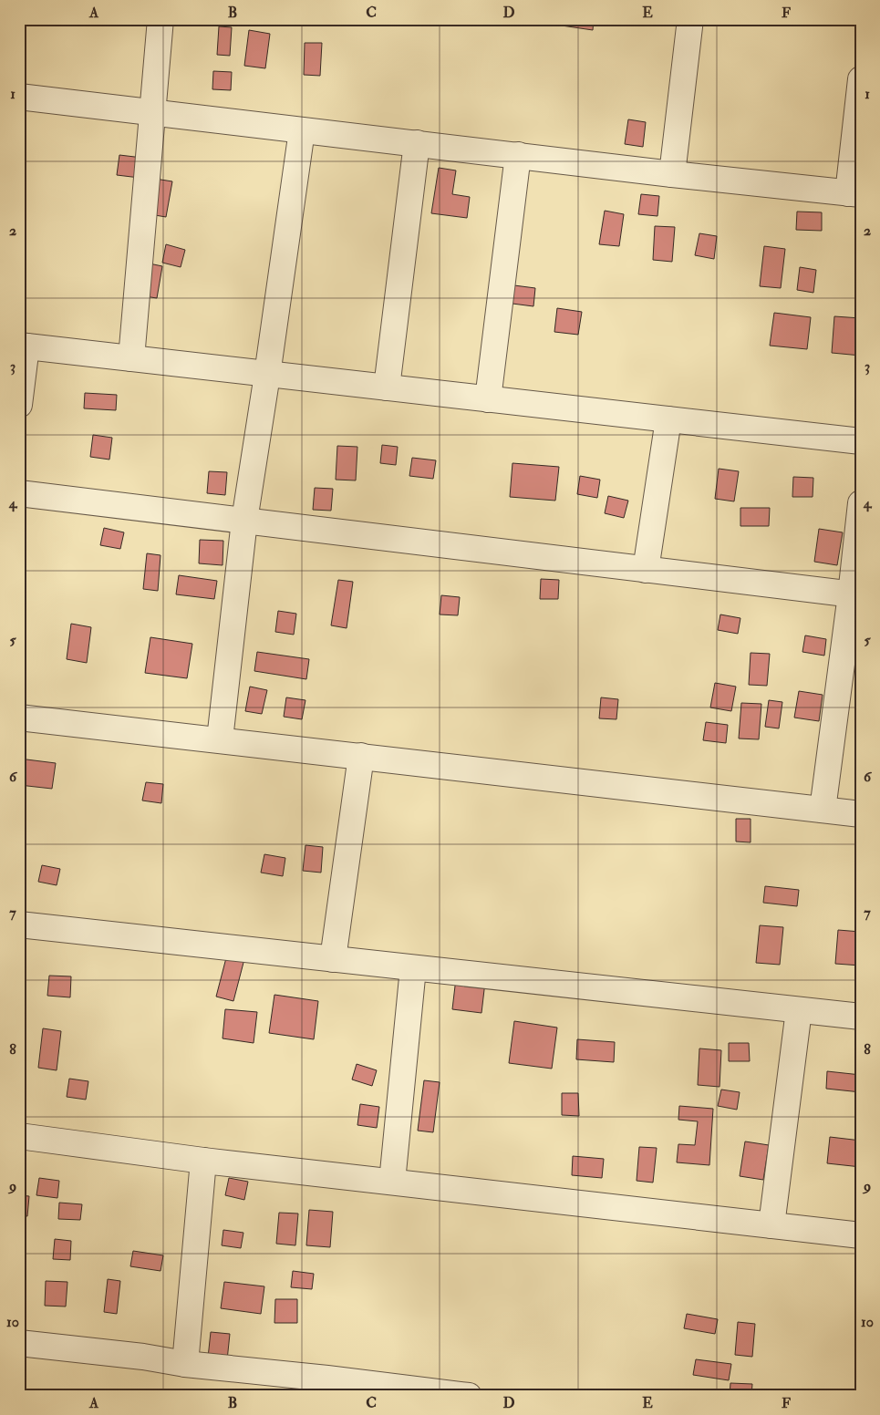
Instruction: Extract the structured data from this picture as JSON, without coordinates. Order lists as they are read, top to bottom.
{
  "grid": {
    "columns": [
      "A",
      "B",
      "C",
      "D",
      "E",
      "F"
    ],
    "rows": [
      "1",
      "2",
      "3",
      "4",
      "5",
      "6",
      "7",
      "8",
      "9",
      "10"
    ]
  }
}
